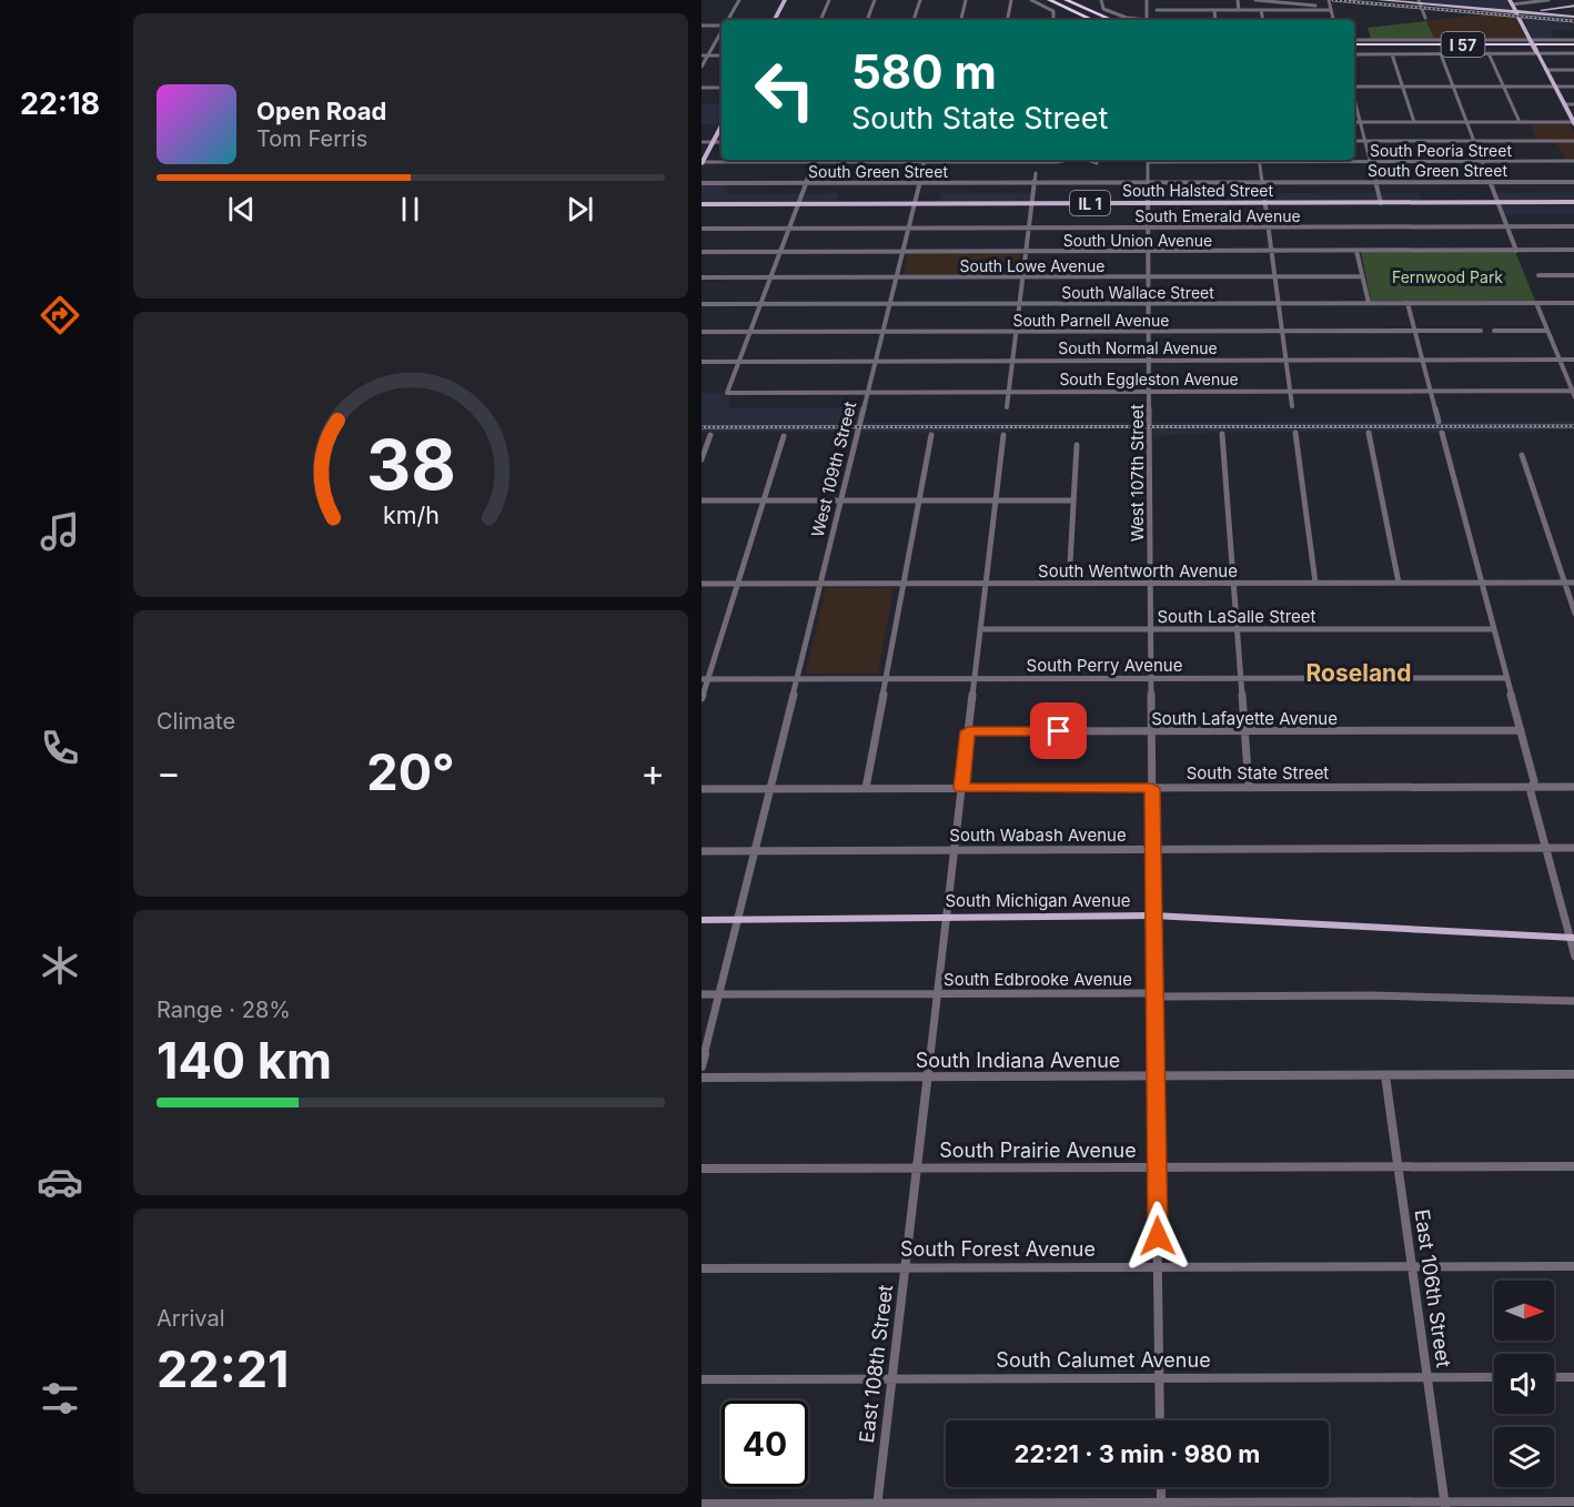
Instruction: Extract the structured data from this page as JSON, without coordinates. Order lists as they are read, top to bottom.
{
  "streets": {
    "highway": ["I 57"],
    "main road": ["South Halsted Street", "IL 1", "South Michigan Avenue"],
    "street": [
      "South Peoria Street",
      "South Green Street",
      "South Emerald Avenue",
      "South Union Avenue",
      "South Lowe Avenue",
      "South Wallace Street",
      "South Parnell Avenue",
      "South Normal Avenue",
      "South Eggleston Avenue",
      "West 109th Street",
      "West 107th Street",
      "South Wentworth Avenue",
      "South LaSalle Street",
      "South Perry Avenue",
      "South Lafayette Avenue",
      "South State Street",
      "South Wabash Avenue",
      "South Edbrooke Avenue",
      "South Indiana Avenue",
      "South Prairie Avenue",
      "South Forest Avenue",
      "East 106th Street",
      "South Calumet Avenue",
      "East 108th Street"
    ]
  },
  "crossings": [
    ["South Green Street", "West 109th Street"],
    ["South Green Street", "West 107th Street"],
    ["South Halsted Street", "West 109th Street"],
    ["South Halsted Street", "West 107th Street"],
    ["South Emerald Avenue", "West 109th Street"],
    ["South Emerald Avenue", "West 107th Street"],
    ["South Union Avenue", "West 109th Street"],
    ["South Union Avenue", "West 107th Street"],
    ["South Lowe Avenue", "West 109th Street"],
    ["South Lowe Avenue", "West 107th Street"],
    ["South Wallace Street", "West 109th Street"],
    ["South Wallace Street", "West 107th Street"],
    ["South Parnell Avenue", "West 109th Street"],
    ["South Parnell Avenue", "West 107th Street"],
    ["South Normal Avenue", "South Eggleston Avenue"],
    ["South Normal Avenue", "West 109th Street"],
    ["South Normal Avenue", "West 107th Street"],
    ["South Eggleston Avenue", "West 109th Street"],
    ["South Eggleston Avenue", "West 107th Street"],
    ["West 109th Street", "South Wentworth Avenue"],
    ["West 109th Street", "South Perry Avenue"],
    ["West 109th Street", "South State Street"],
    ["West 109th Street", "South Wabash Avenue"],
    ["West 109th Street", "South Michigan Avenue"],
    ["West 109th Street", "South Edbrooke Avenue"],
    ["West 107th Street", "South Wentworth Avenue"],
    ["West 107th Street", "South LaSalle Street"],
    ["West 107th Street", "South Perry Avenue"],
    ["West 107th Street", "South Lafayette Avenue"],
    ["West 107th Street", "South State Street"],
    ["West 107th Street", "South Wabash Avenue"],
    ["West 107th Street", "South Michigan Avenue"],
    ["West 107th Street", "South Edbrooke Avenue"],
    ["West 107th Street", "South Indiana Avenue"],
    ["West 107th Street", "South Prairie Avenue"],
    ["West 107th Street", "South Forest Avenue"],
    ["West 107th Street", "South Calumet Avenue"],
    ["South Wentworth Avenue", "East 108th Street"],
    ["South LaSalle Street", "East 108th Street"],
    ["South Perry Avenue", "East 108th Street"],
    ["South Lafayette Avenue", "East 108th Street"],
    ["South State Street", "East 108th Street"],
    ["South Wabash Avenue", "East 108th Street"],
    ["South Michigan Avenue", "East 108th Street"],
    ["South Edbrooke Avenue", "East 108th Street"],
    ["South Indiana Avenue", "East 106th Street"],
    ["South Indiana Avenue", "East 108th Street"],
    ["South Prairie Avenue", "East 106th Street"],
    ["South Prairie Avenue", "East 108th Street"],
    ["South Forest Avenue", "East 106th Street"],
    ["South Forest Avenue", "East 108th Street"],
    ["East 106th Street", "South Calumet Avenue"],
    ["South Calumet Avenue", "East 108th Street"]
  ],
  "districts": ["Roseland"],
  "parks": ["Fernwood Park"],
  "north": "right",
  "page": {
    "tabs": "22:18",
    "turn": ["580 m", "South State Street"],
    "song": ["Open Road", "Tom Ferris"],
    "tile": [
      "Climate",
      ["Range · 28%", "140 km"],
      ["Arrival", "22:21"]
    ],
    "heat": ["−", "20°", "+"],
    "limit": "40",
    "trip": "22:21 · 3 min · 980 m",
    "gauge": ["38", "km/h"]
  }
}
